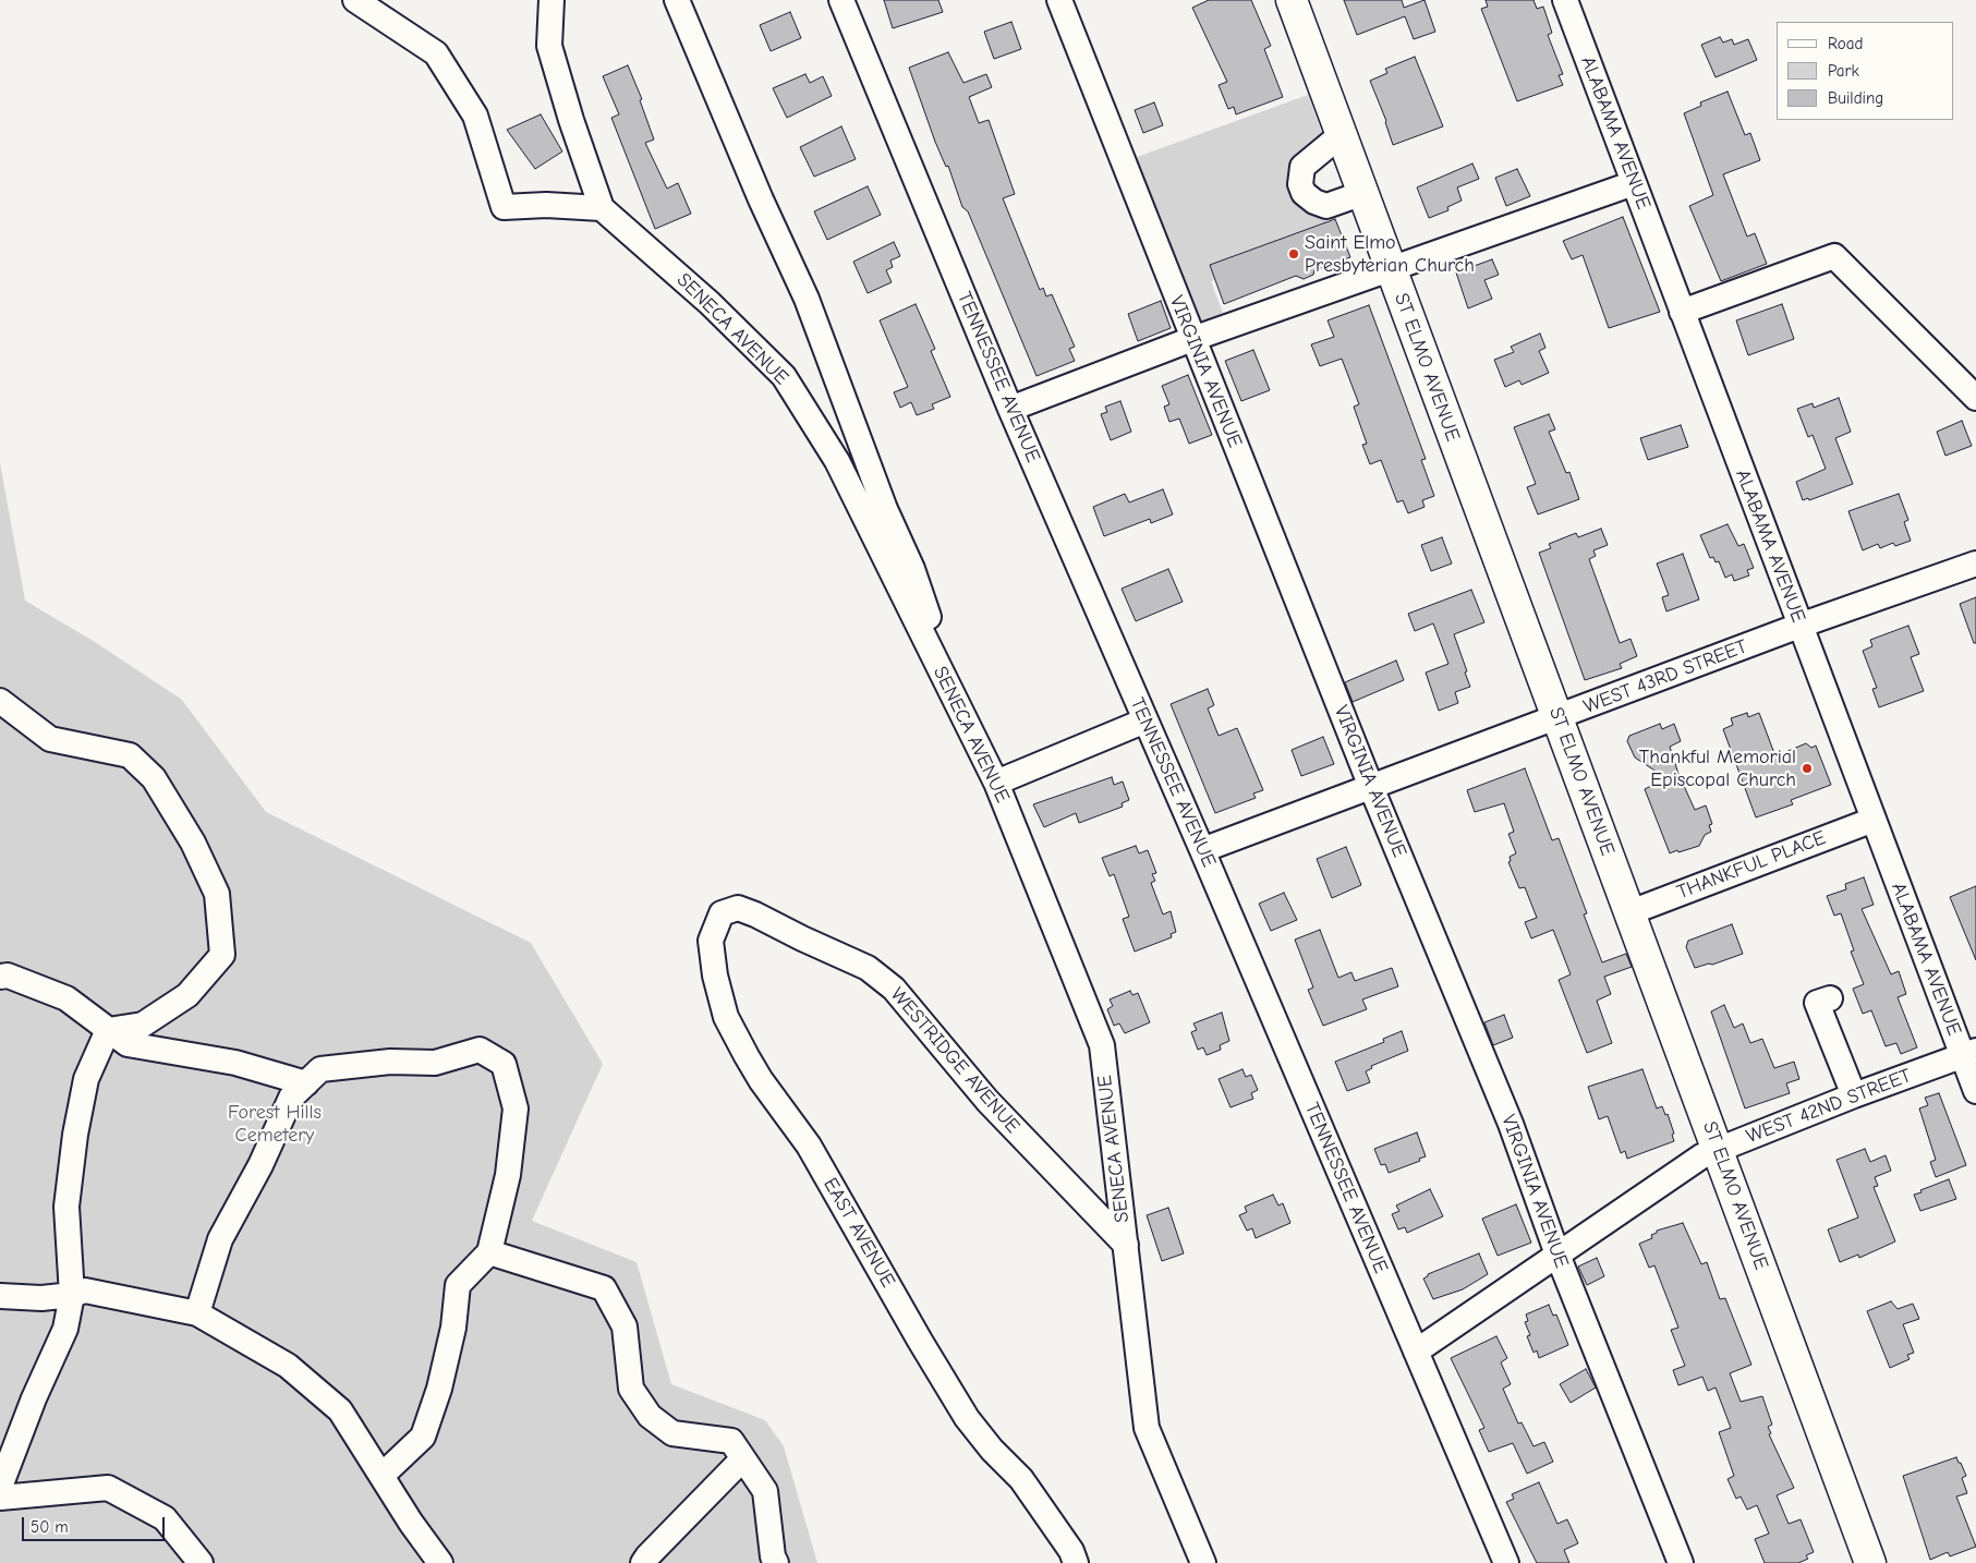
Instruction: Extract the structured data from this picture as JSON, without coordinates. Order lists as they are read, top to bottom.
{
  "streets": {
    "main road": ["ST ELMO AVENUE"],
    "street": [
      "ALABAMA AVENUE",
      "SENECA AVENUE",
      "VIRGINIA AVENUE",
      "TENNESSEE AVENUE",
      "WEST 43RD STREET",
      "THANKFUL PLACE",
      "WESTRIDGE AVENUE",
      "WEST 42ND STREET",
      "EAST AVENUE"
    ]
  },
  "crossings": [
    ["ALABAMA AVENUE", "WEST 43RD STREET"],
    ["ALABAMA AVENUE", "THANKFUL PLACE"],
    ["ALABAMA AVENUE", "WEST 42ND STREET"],
    ["SENECA AVENUE", "WESTRIDGE AVENUE"],
    ["ST ELMO AVENUE", "WEST 43RD STREET"],
    ["ST ELMO AVENUE", "THANKFUL PLACE"],
    ["ST ELMO AVENUE", "WEST 42ND STREET"],
    ["VIRGINIA AVENUE", "WEST 43RD STREET"],
    ["VIRGINIA AVENUE", "WEST 42ND STREET"],
    ["TENNESSEE AVENUE", "WEST 43RD STREET"],
    ["TENNESSEE AVENUE", "WEST 42ND STREET"],
    ["WESTRIDGE AVENUE", "EAST AVENUE"]
  ],
  "parks": ["Forest Hills Cemetery"],
  "places": ["Saint Elmo Presbyterian Church", "Thankful Memorial Episcopal Church"],
  "legend": ["Road", "Park", "Building"],
  "scale_bar": "50 m"
}
